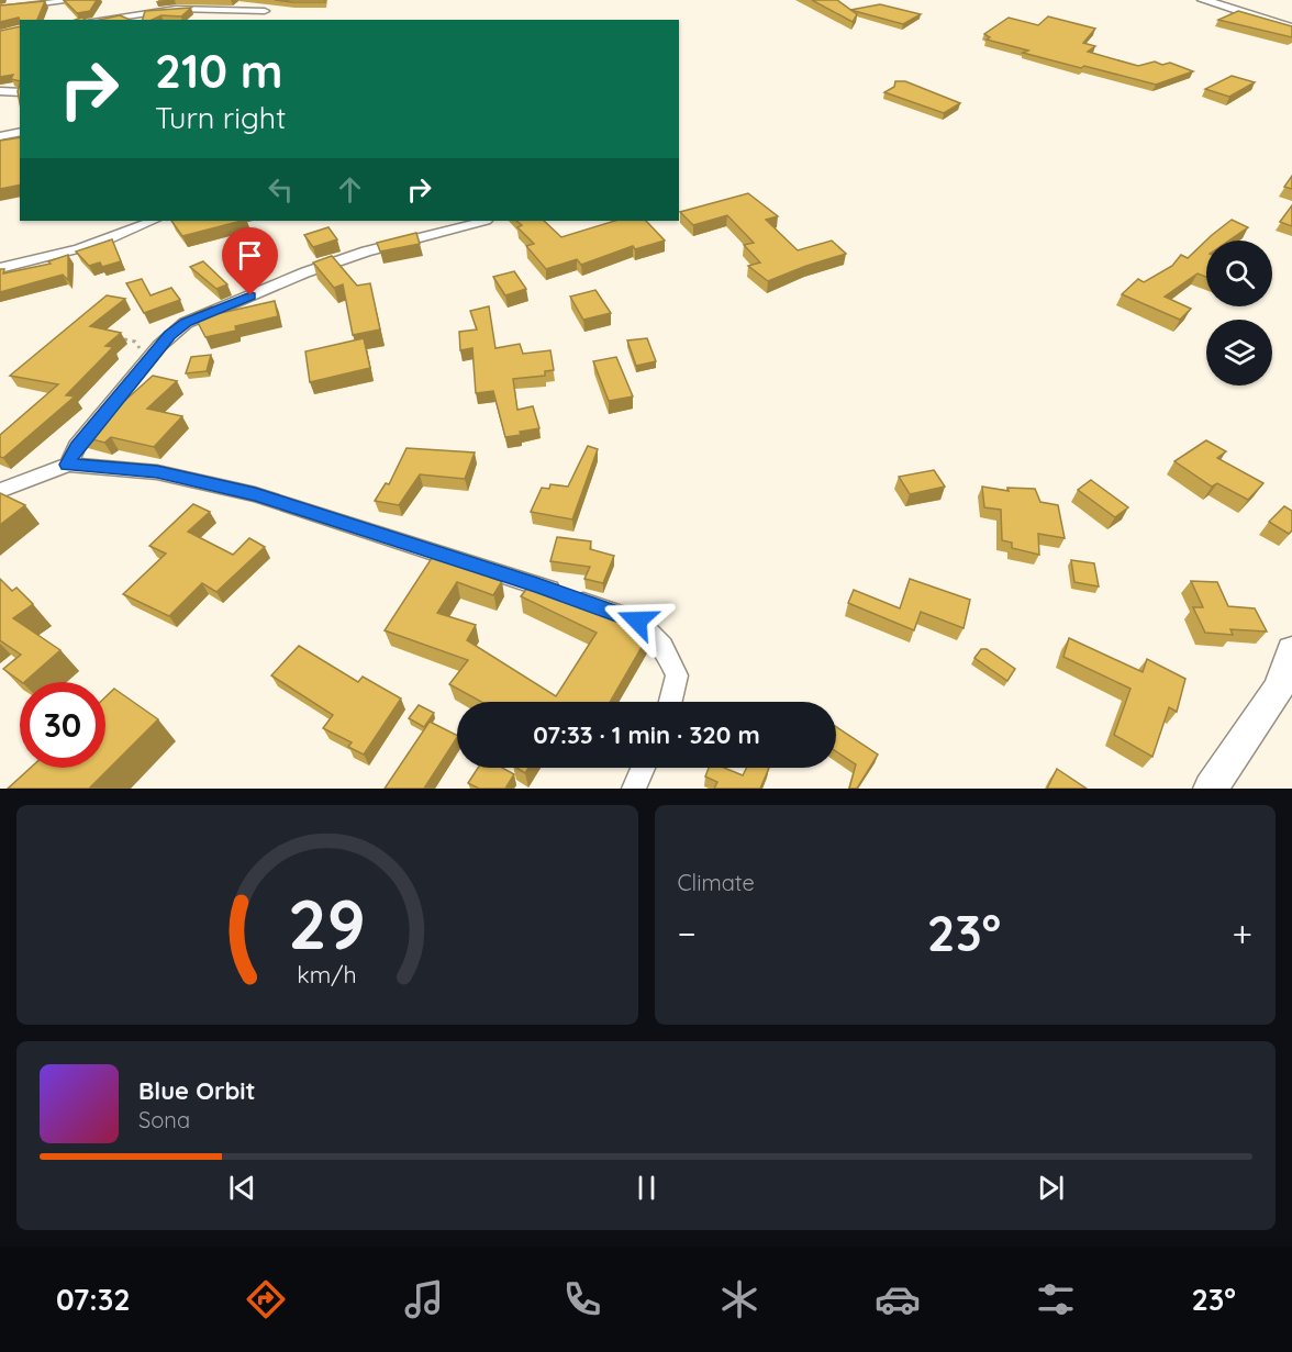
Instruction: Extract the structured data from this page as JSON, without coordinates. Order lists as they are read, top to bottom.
{
  "page": {
    "turn": ["210 m", "Turn right"],
    "limit": "30",
    "trip": "07:33 · 1 min · 320 m",
    "tile": "Climate",
    "heat": ["−", "23°", "+"],
    "song": ["Blue Orbit", "Sona"],
    "tabs": ["07:32", "23°"],
    "gauge": ["29", "km/h"]
  }
}
